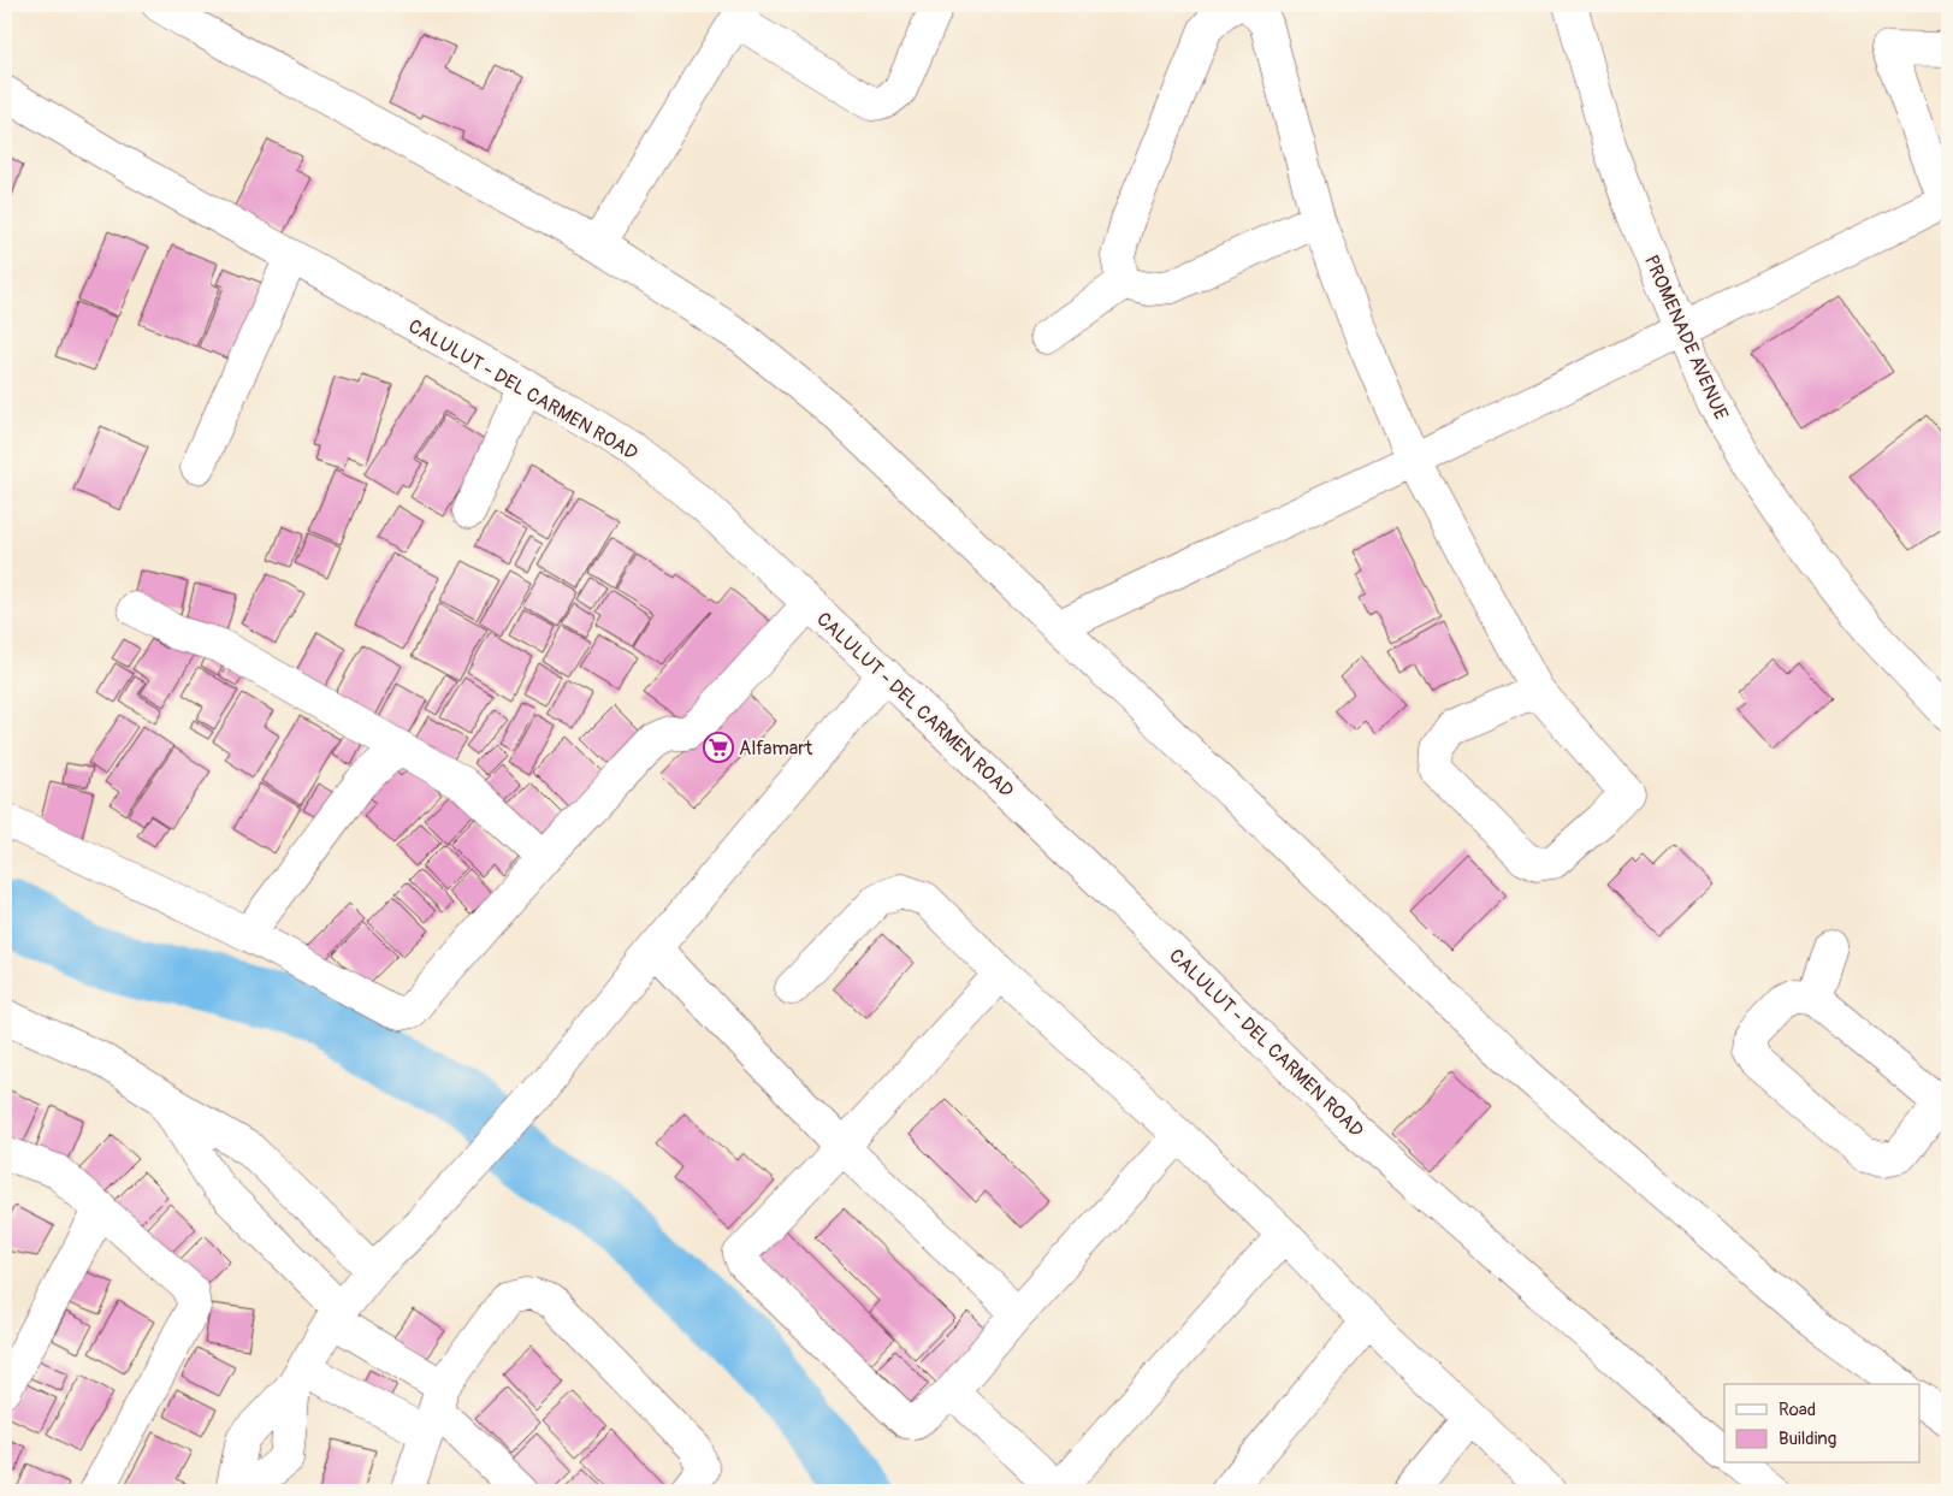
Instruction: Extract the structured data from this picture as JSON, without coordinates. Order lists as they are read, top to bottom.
{
  "streets": {
    "street": ["PROMENADE AVENUE", "CALULUT - DEL CARMEN ROAD"]
  },
  "places": {
    "supermarket": ["Alfamart"]
  },
  "legend": ["Road", "Building"]
}
